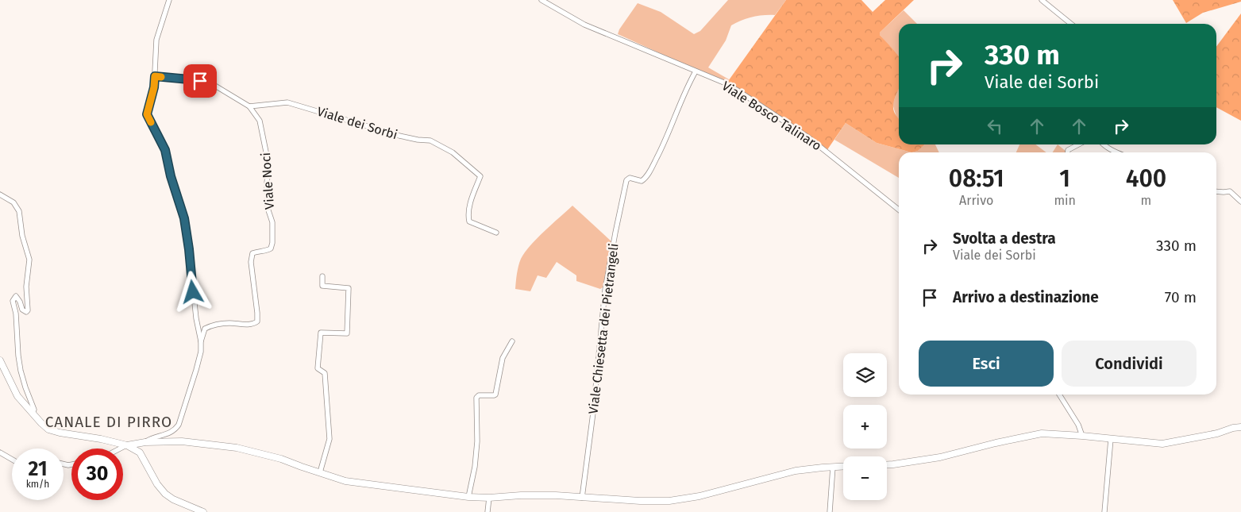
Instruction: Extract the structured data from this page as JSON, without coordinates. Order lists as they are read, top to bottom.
{
  "streets": {
    "street": [
      "Viale Bosco Talinaro",
      "Viale dei Sorbi",
      "Viale Noci",
      "Viale Chiesetta dei Pietrangeli"
    ]
  },
  "crossings": [
    ["Viale Bosco Talinaro", "Viale Chiesetta dei Pietrangeli"],
    ["Viale dei Sorbi", "Viale Noci"]
  ],
  "districts": ["CANALE DI PIRRO"],
  "page": {
    "turn": ["330 m", "Viale dei Sorbi"],
    "eta": [
      "08:51",
      "Arrivo",
      "1",
      "min",
      "400",
      "m"
    ],
    "list": [
      {
        "name": "Svolta a destra",
        "note": "Viale dei Sorbi",
        "value": "330 m"
      },
      {
        "name": "Arrivo a destinazione",
        "value": "70 m"
      }
    ],
    "buttons": ["Esci", "Condividi"],
    "map_buttons": ["+", "−"],
    "speed": "21 km/h",
    "limit": "30"
  }
}
